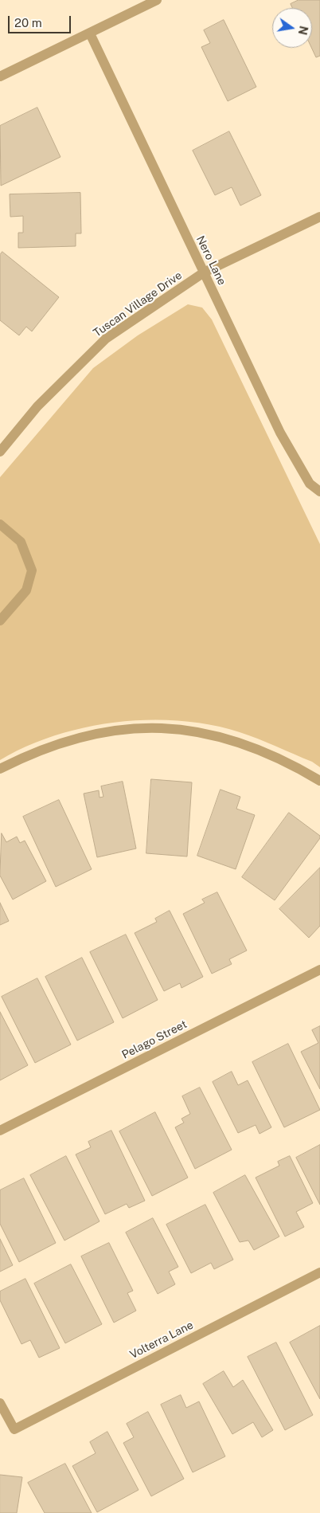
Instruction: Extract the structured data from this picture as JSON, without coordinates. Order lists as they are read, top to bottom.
{
  "streets": {
    "street": [
      "Nero Lane",
      "Tuscan Village Drive",
      "Pelago Street",
      "Volterra Lane"
    ]
  },
  "crossings": [
    ["Nero Lane", "Tuscan Village Drive"]
  ],
  "scale_bar": "20 m",
  "north": "right"
}
